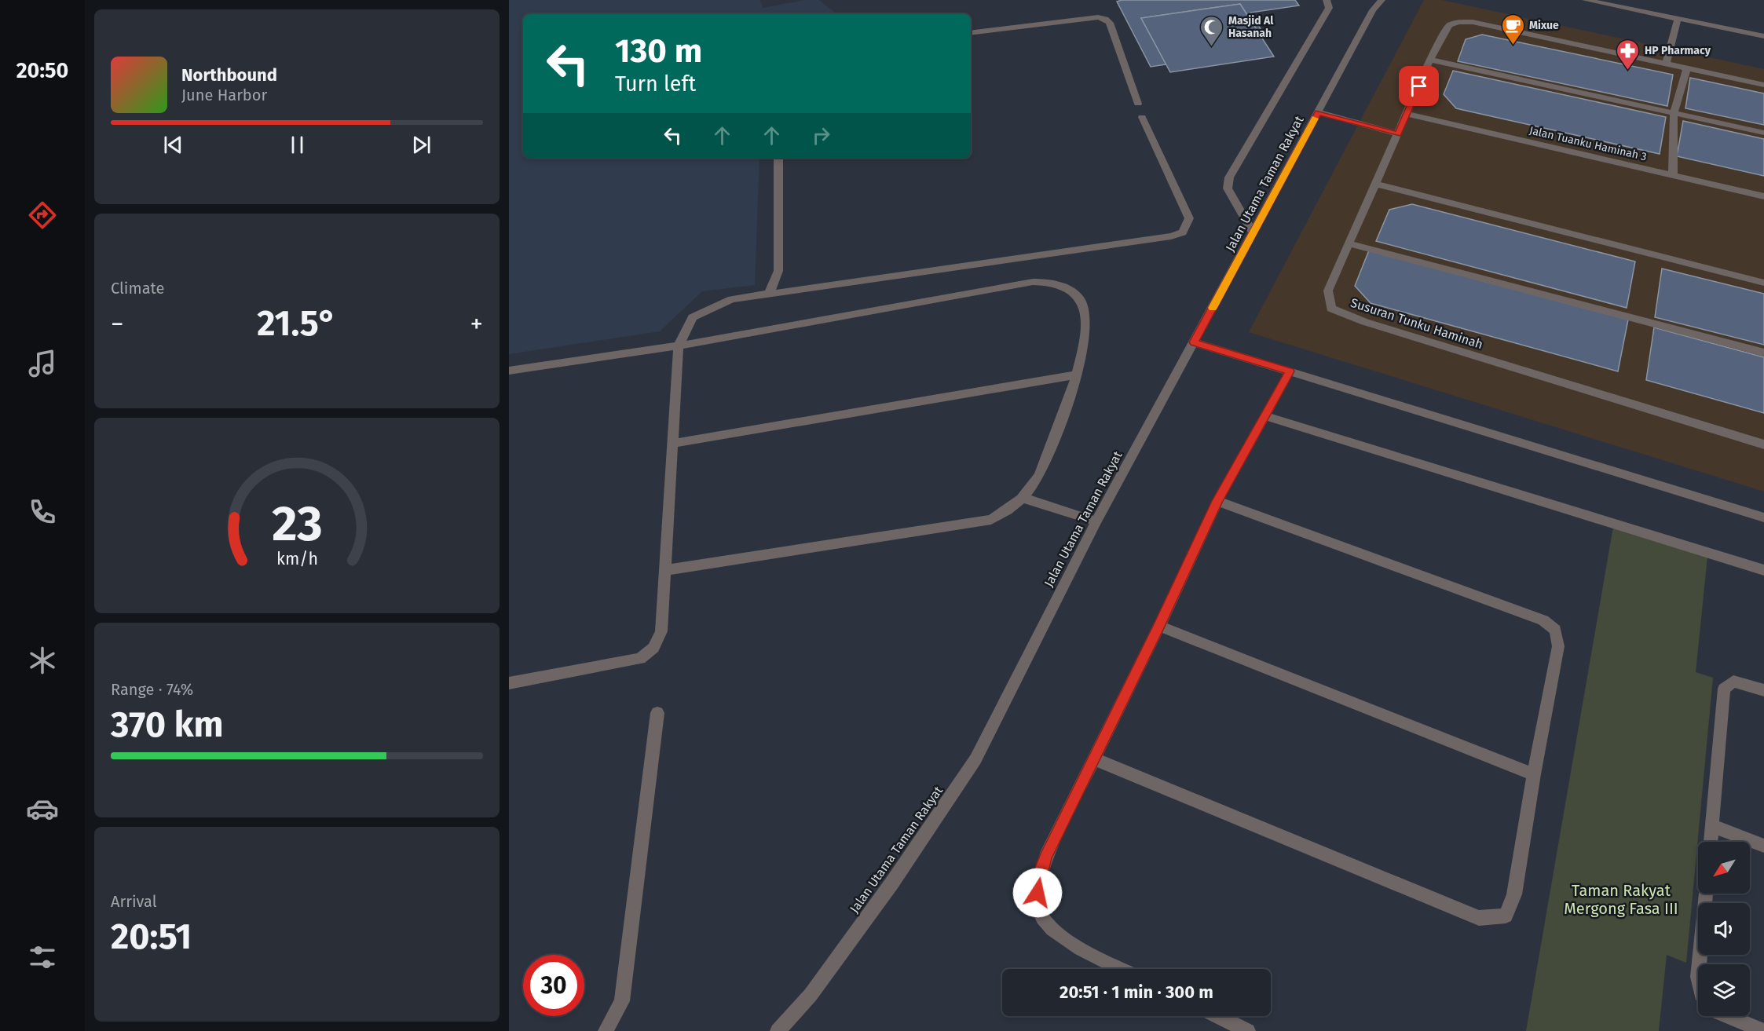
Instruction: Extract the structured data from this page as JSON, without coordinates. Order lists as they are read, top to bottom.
{
  "streets": {
    "street": ["Jalan Tuanku Haminah 3", "Jalan Utama Taman Rakyat", "Susuran Tunku Haminah"]
  },
  "crossings": [
    ["Jalan Tuanku Haminah 3", "Susuran Tunku Haminah"]
  ],
  "parks": ["Taman Rakyat Mergong Fasa III"],
  "places": {
    "cafe": ["Mixue"],
    "mosque": ["Masjid Al Hasanah"],
    "pharmacy": ["HP Pharmacy"]
  },
  "north": "bottom left",
  "page": {
    "tabs": "20:50",
    "turn": ["130 m", "Turn left"],
    "song": ["Northbound", "June Harbor"],
    "tile": [
      "Climate",
      ["Range · 74%", "370 km"],
      ["Arrival", "20:51"]
    ],
    "heat": ["−", "21.5°", "+"],
    "limit": "30",
    "trip": "20:51 · 1 min · 300 m",
    "gauge": ["23", "km/h"]
  }
}
